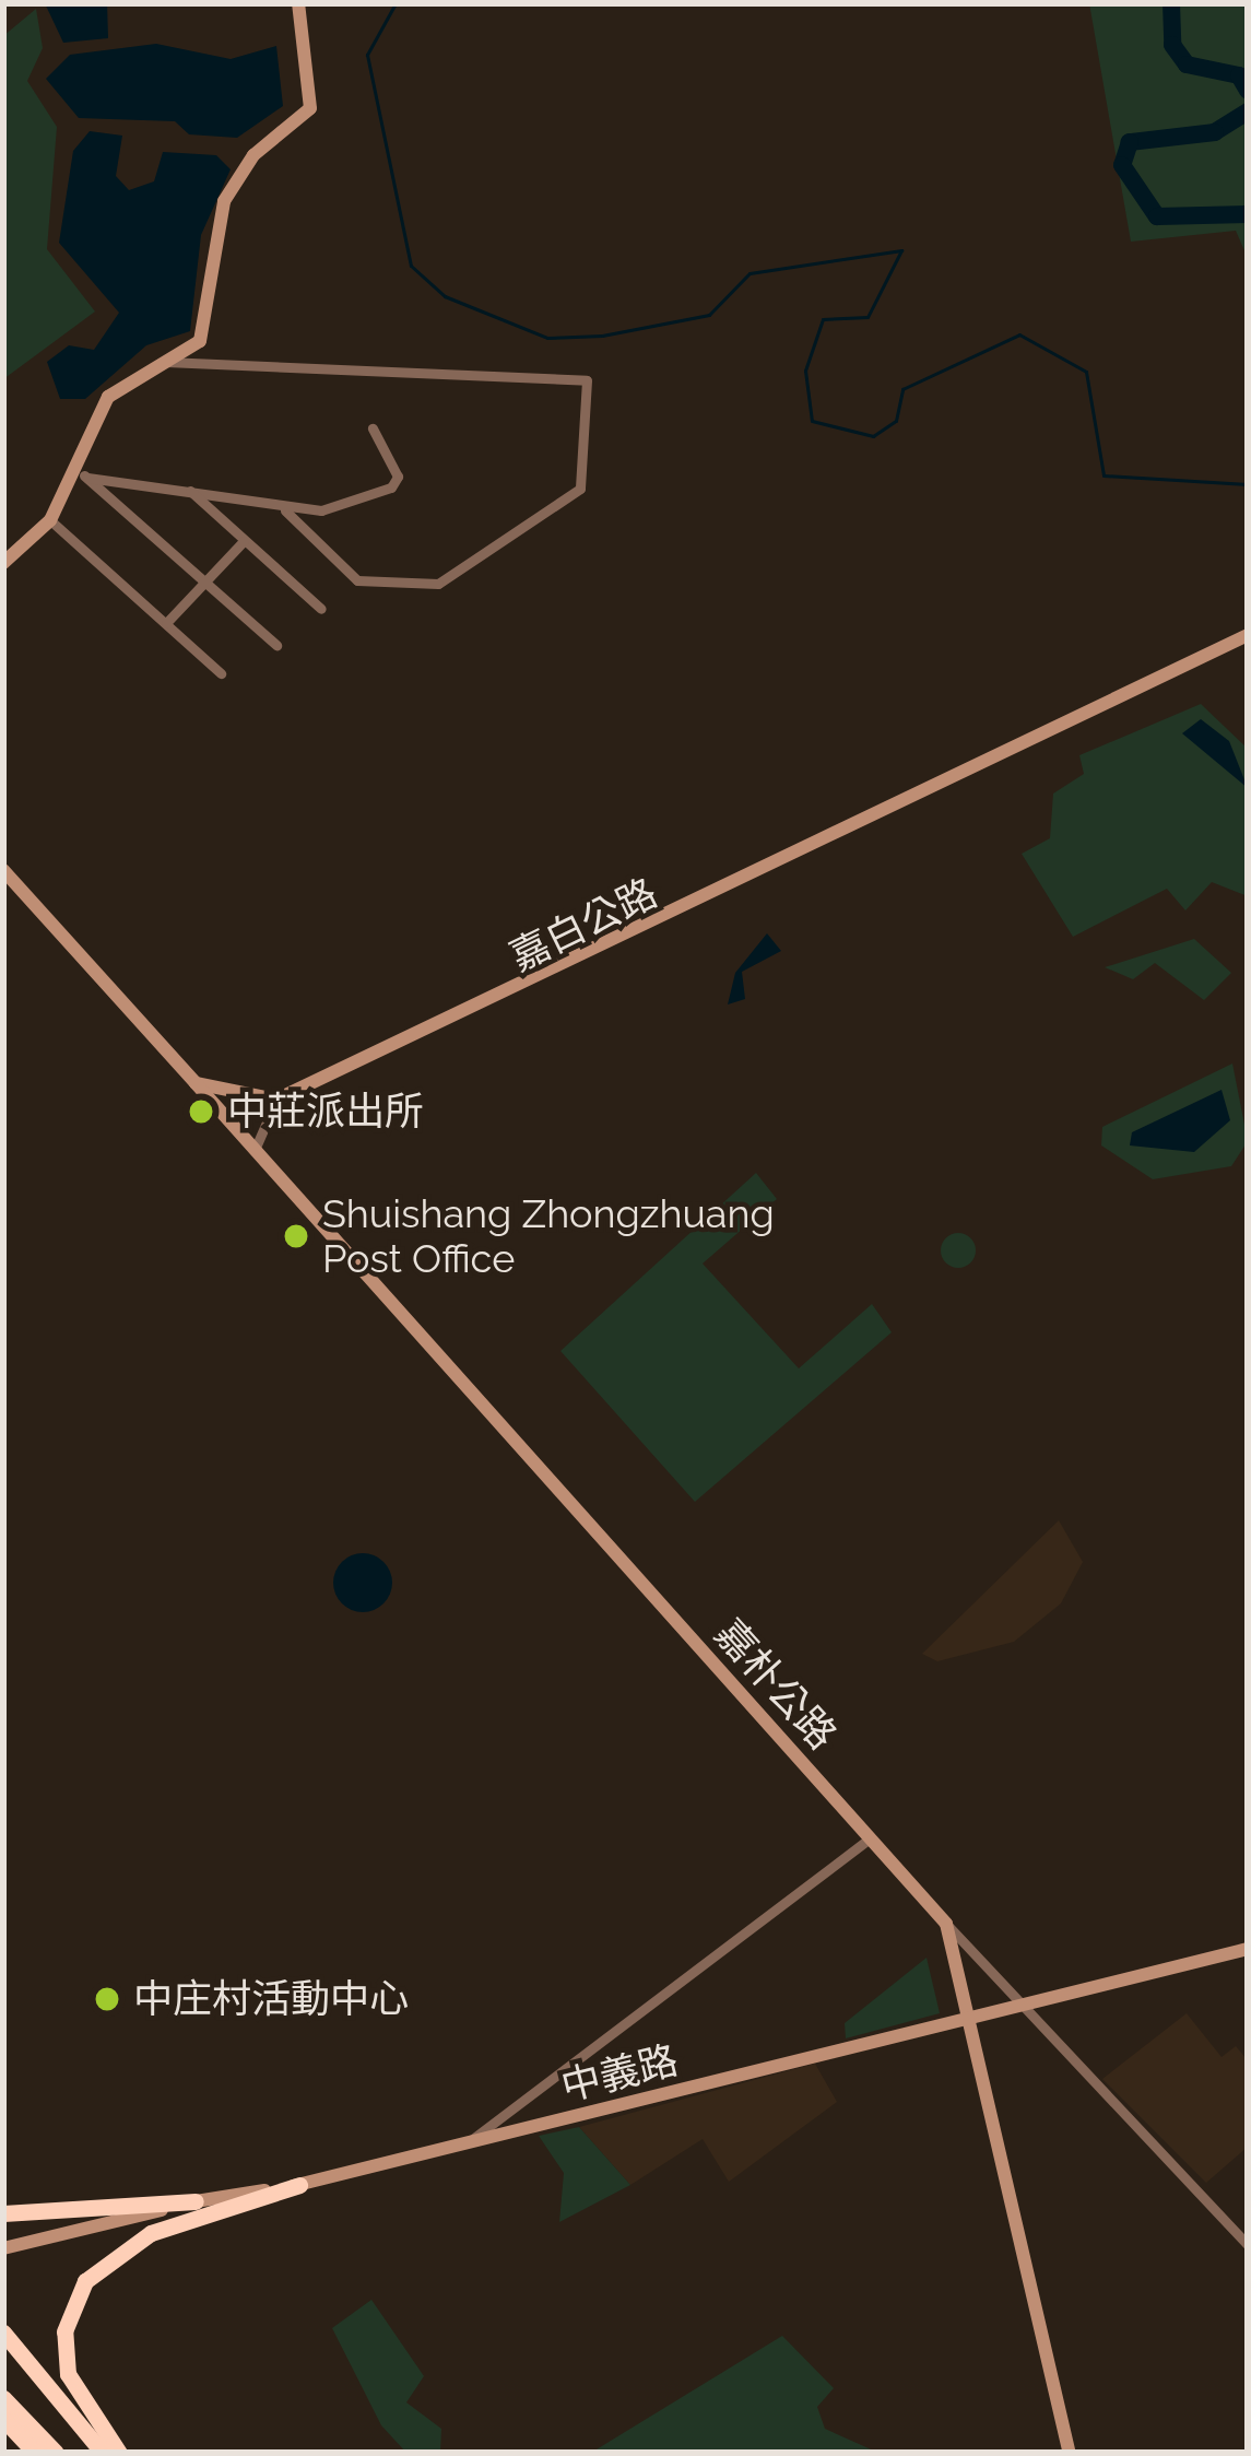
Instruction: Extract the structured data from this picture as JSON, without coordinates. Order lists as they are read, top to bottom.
{
  "streets": {
    "main road": ["嘉白公路", "嘉朴公路", "中義路"]
  },
  "crossings": [
    ["嘉朴公路", "中義路"]
  ],
  "places": ["中莊派出所", "Shuishang Zhongzhuang Post Office", "中庄村活動中心"]
}
